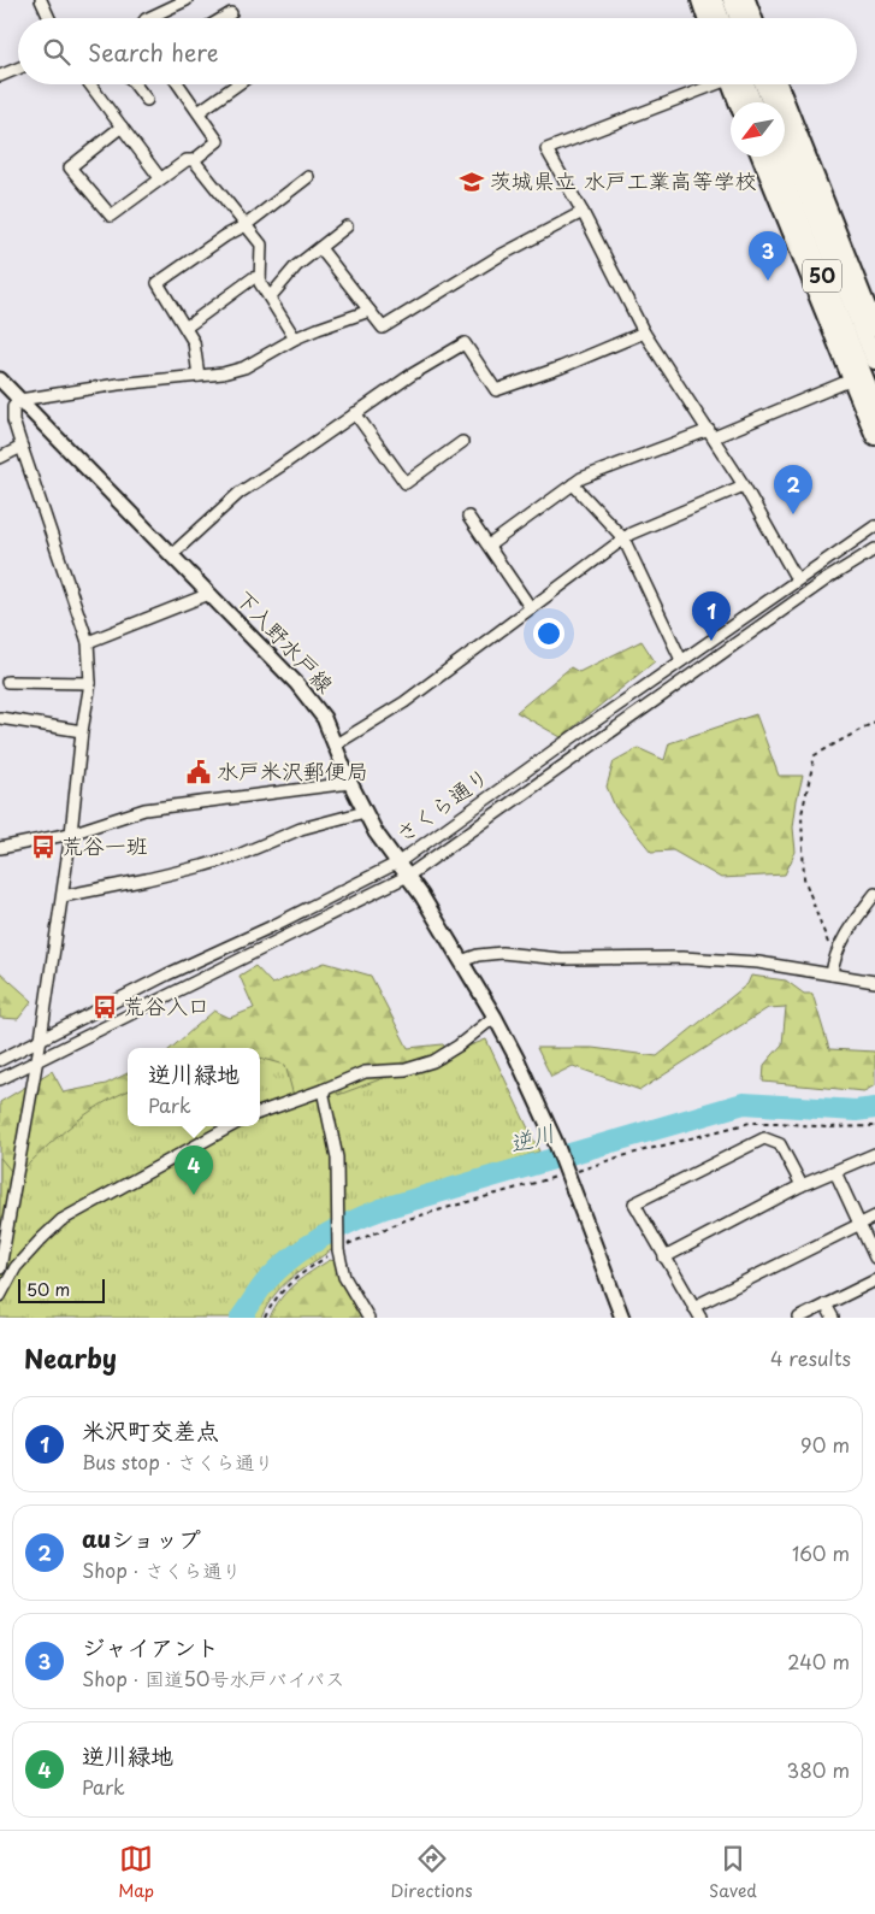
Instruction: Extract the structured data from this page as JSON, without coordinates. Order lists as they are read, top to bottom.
{
  "streets": {
    "highway": ["50"],
    "main road": ["下入野水戸線"],
    "street": ["さくら通り"]
  },
  "crossings": [
    ["下入野水戸線", "さくら通り"]
  ],
  "water": ["逆川"],
  "places": {
    "school or university": ["茨城県立 水戸工業高等学校"],
    "public building": ["水戸米沢郵便局"],
    "bus stop": ["荒谷一班", "荒谷入口"]
  },
  "scale_bar": "50 m",
  "north": "bottom left",
  "page": {
    "search": "Search here",
    "pins": [
      "3",
      "2",
      "1",
      "4"
    ],
    "popup": ["逆川緑地", "Park"],
    "scale": "50 m",
    "heading": ["Nearby", "4 results"],
    "list": [
      {
        "mark": "1",
        "name": "米沢町交差点",
        "note": "Bus stop · さくら通り",
        "value": "90 m"
      },
      {
        "mark": "2",
        "name": "auショップ",
        "note": "Shop · さくら通り",
        "value": "160 m"
      },
      {
        "mark": "3",
        "name": "ジャイアント",
        "note": "Shop · 国道50号水戸バイパス",
        "value": "240 m"
      },
      {
        "mark": "4",
        "name": "逆川緑地",
        "note": "Park",
        "value": "380 m"
      }
    ],
    "nav": ["Map", "Directions", "Saved"]
  }
}
